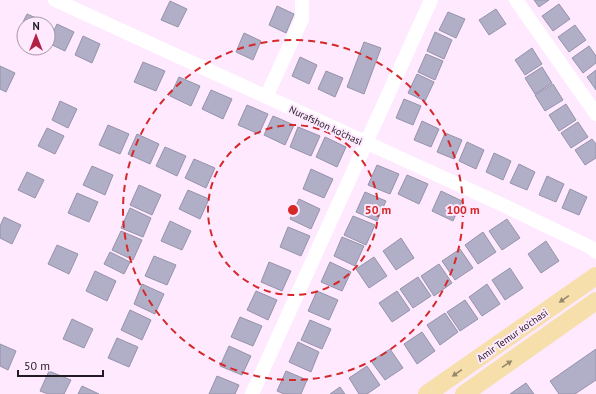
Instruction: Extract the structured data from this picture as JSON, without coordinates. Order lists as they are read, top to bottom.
{
  "streets": {
    "main road": ["Amir Temur ko'chasi"],
    "street": ["Nurafshon ko'chasi"]
  },
  "scale_bar": "50 m",
  "north": "top",
  "rings": ["50 m", "100 m"]
}
